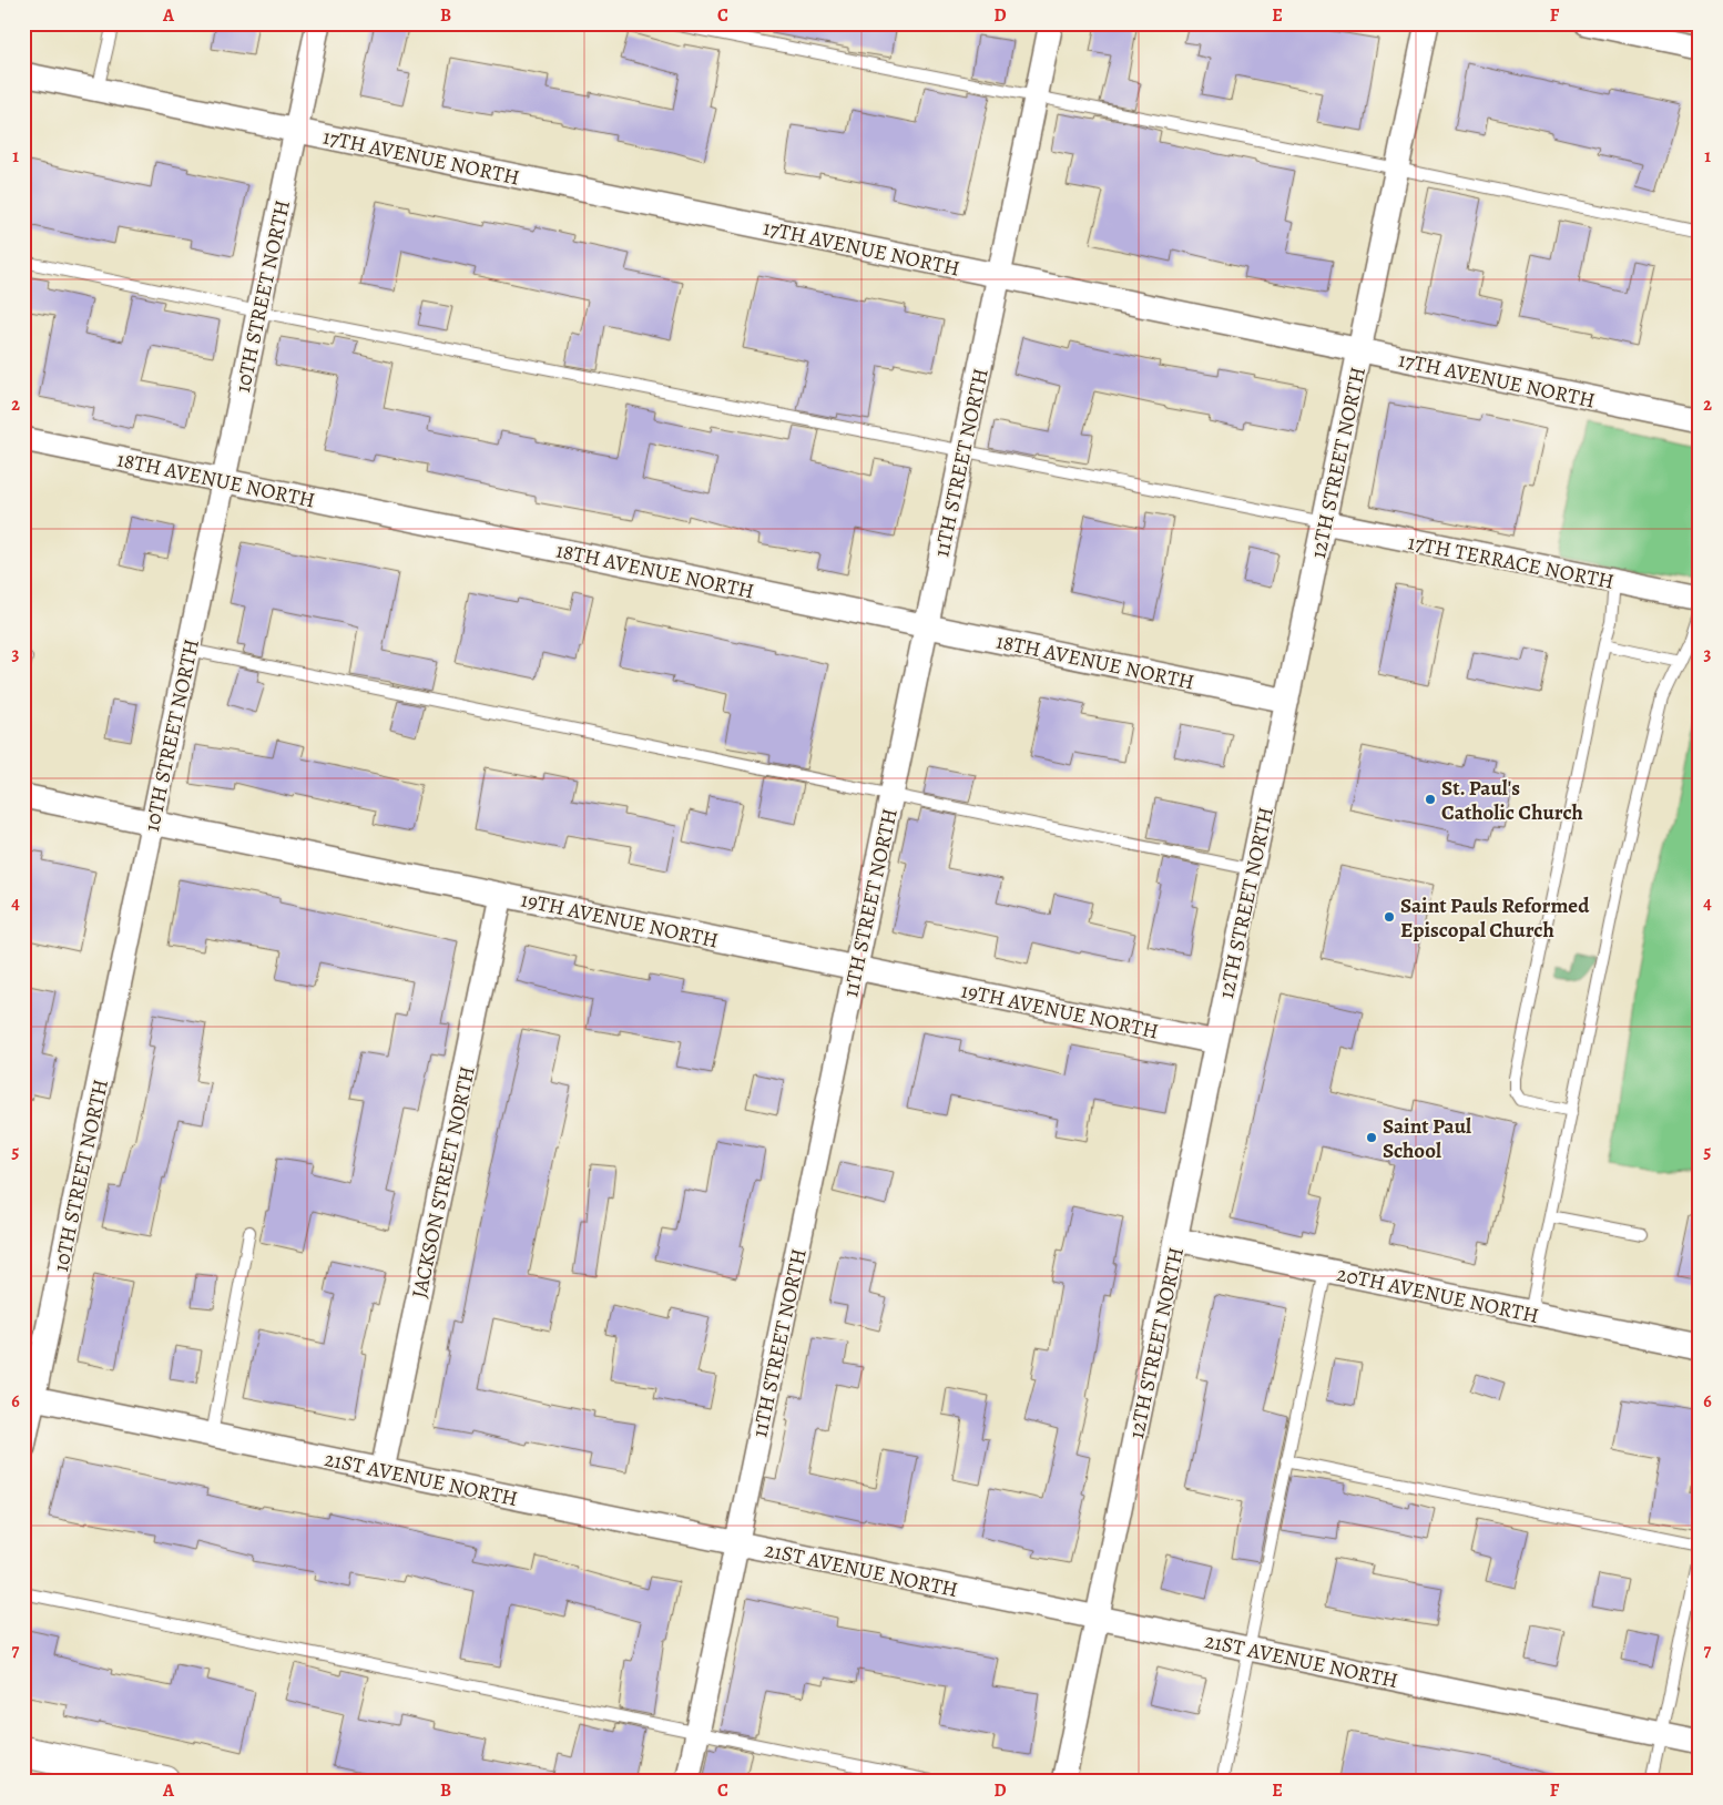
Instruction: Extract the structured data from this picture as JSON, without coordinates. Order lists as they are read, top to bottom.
{
  "streets": {
    "street": [
      "17TH AVENUE NORTH",
      "10TH STREET NORTH",
      "11TH STREET NORTH",
      "12TH STREET NORTH",
      "18TH AVENUE NORTH",
      "17TH TERRACE NORTH",
      "19TH AVENUE NORTH",
      "JACKSON STREET NORTH",
      "20TH AVENUE NORTH",
      "21ST AVENUE NORTH"
    ]
  },
  "crossings": [
    ["17TH AVENUE NORTH", "10TH STREET NORTH"],
    ["17TH AVENUE NORTH", "11TH STREET NORTH"],
    ["17TH AVENUE NORTH", "12TH STREET NORTH"],
    ["10TH STREET NORTH", "18TH AVENUE NORTH"],
    ["10TH STREET NORTH", "19TH AVENUE NORTH"],
    ["10TH STREET NORTH", "21ST AVENUE NORTH"],
    ["11TH STREET NORTH", "18TH AVENUE NORTH"],
    ["11TH STREET NORTH", "19TH AVENUE NORTH"],
    ["11TH STREET NORTH", "21ST AVENUE NORTH"],
    ["12TH STREET NORTH", "18TH AVENUE NORTH"],
    ["12TH STREET NORTH", "17TH TERRACE NORTH"],
    ["12TH STREET NORTH", "19TH AVENUE NORTH"],
    ["12TH STREET NORTH", "20TH AVENUE NORTH"],
    ["12TH STREET NORTH", "21ST AVENUE NORTH"],
    ["19TH AVENUE NORTH", "JACKSON STREET NORTH"],
    ["JACKSON STREET NORTH", "21ST AVENUE NORTH"]
  ],
  "places": ["St. Paul's Catholic Church", "Saint Pauls Reformed Episcopal Church", "Saint Paul School"],
  "grid": {
    "columns": [
      "A",
      "B",
      "C",
      "D",
      "E",
      "F"
    ],
    "rows": [
      "1",
      "2",
      "3",
      "4",
      "5",
      "6",
      "7"
    ]
  }
}
